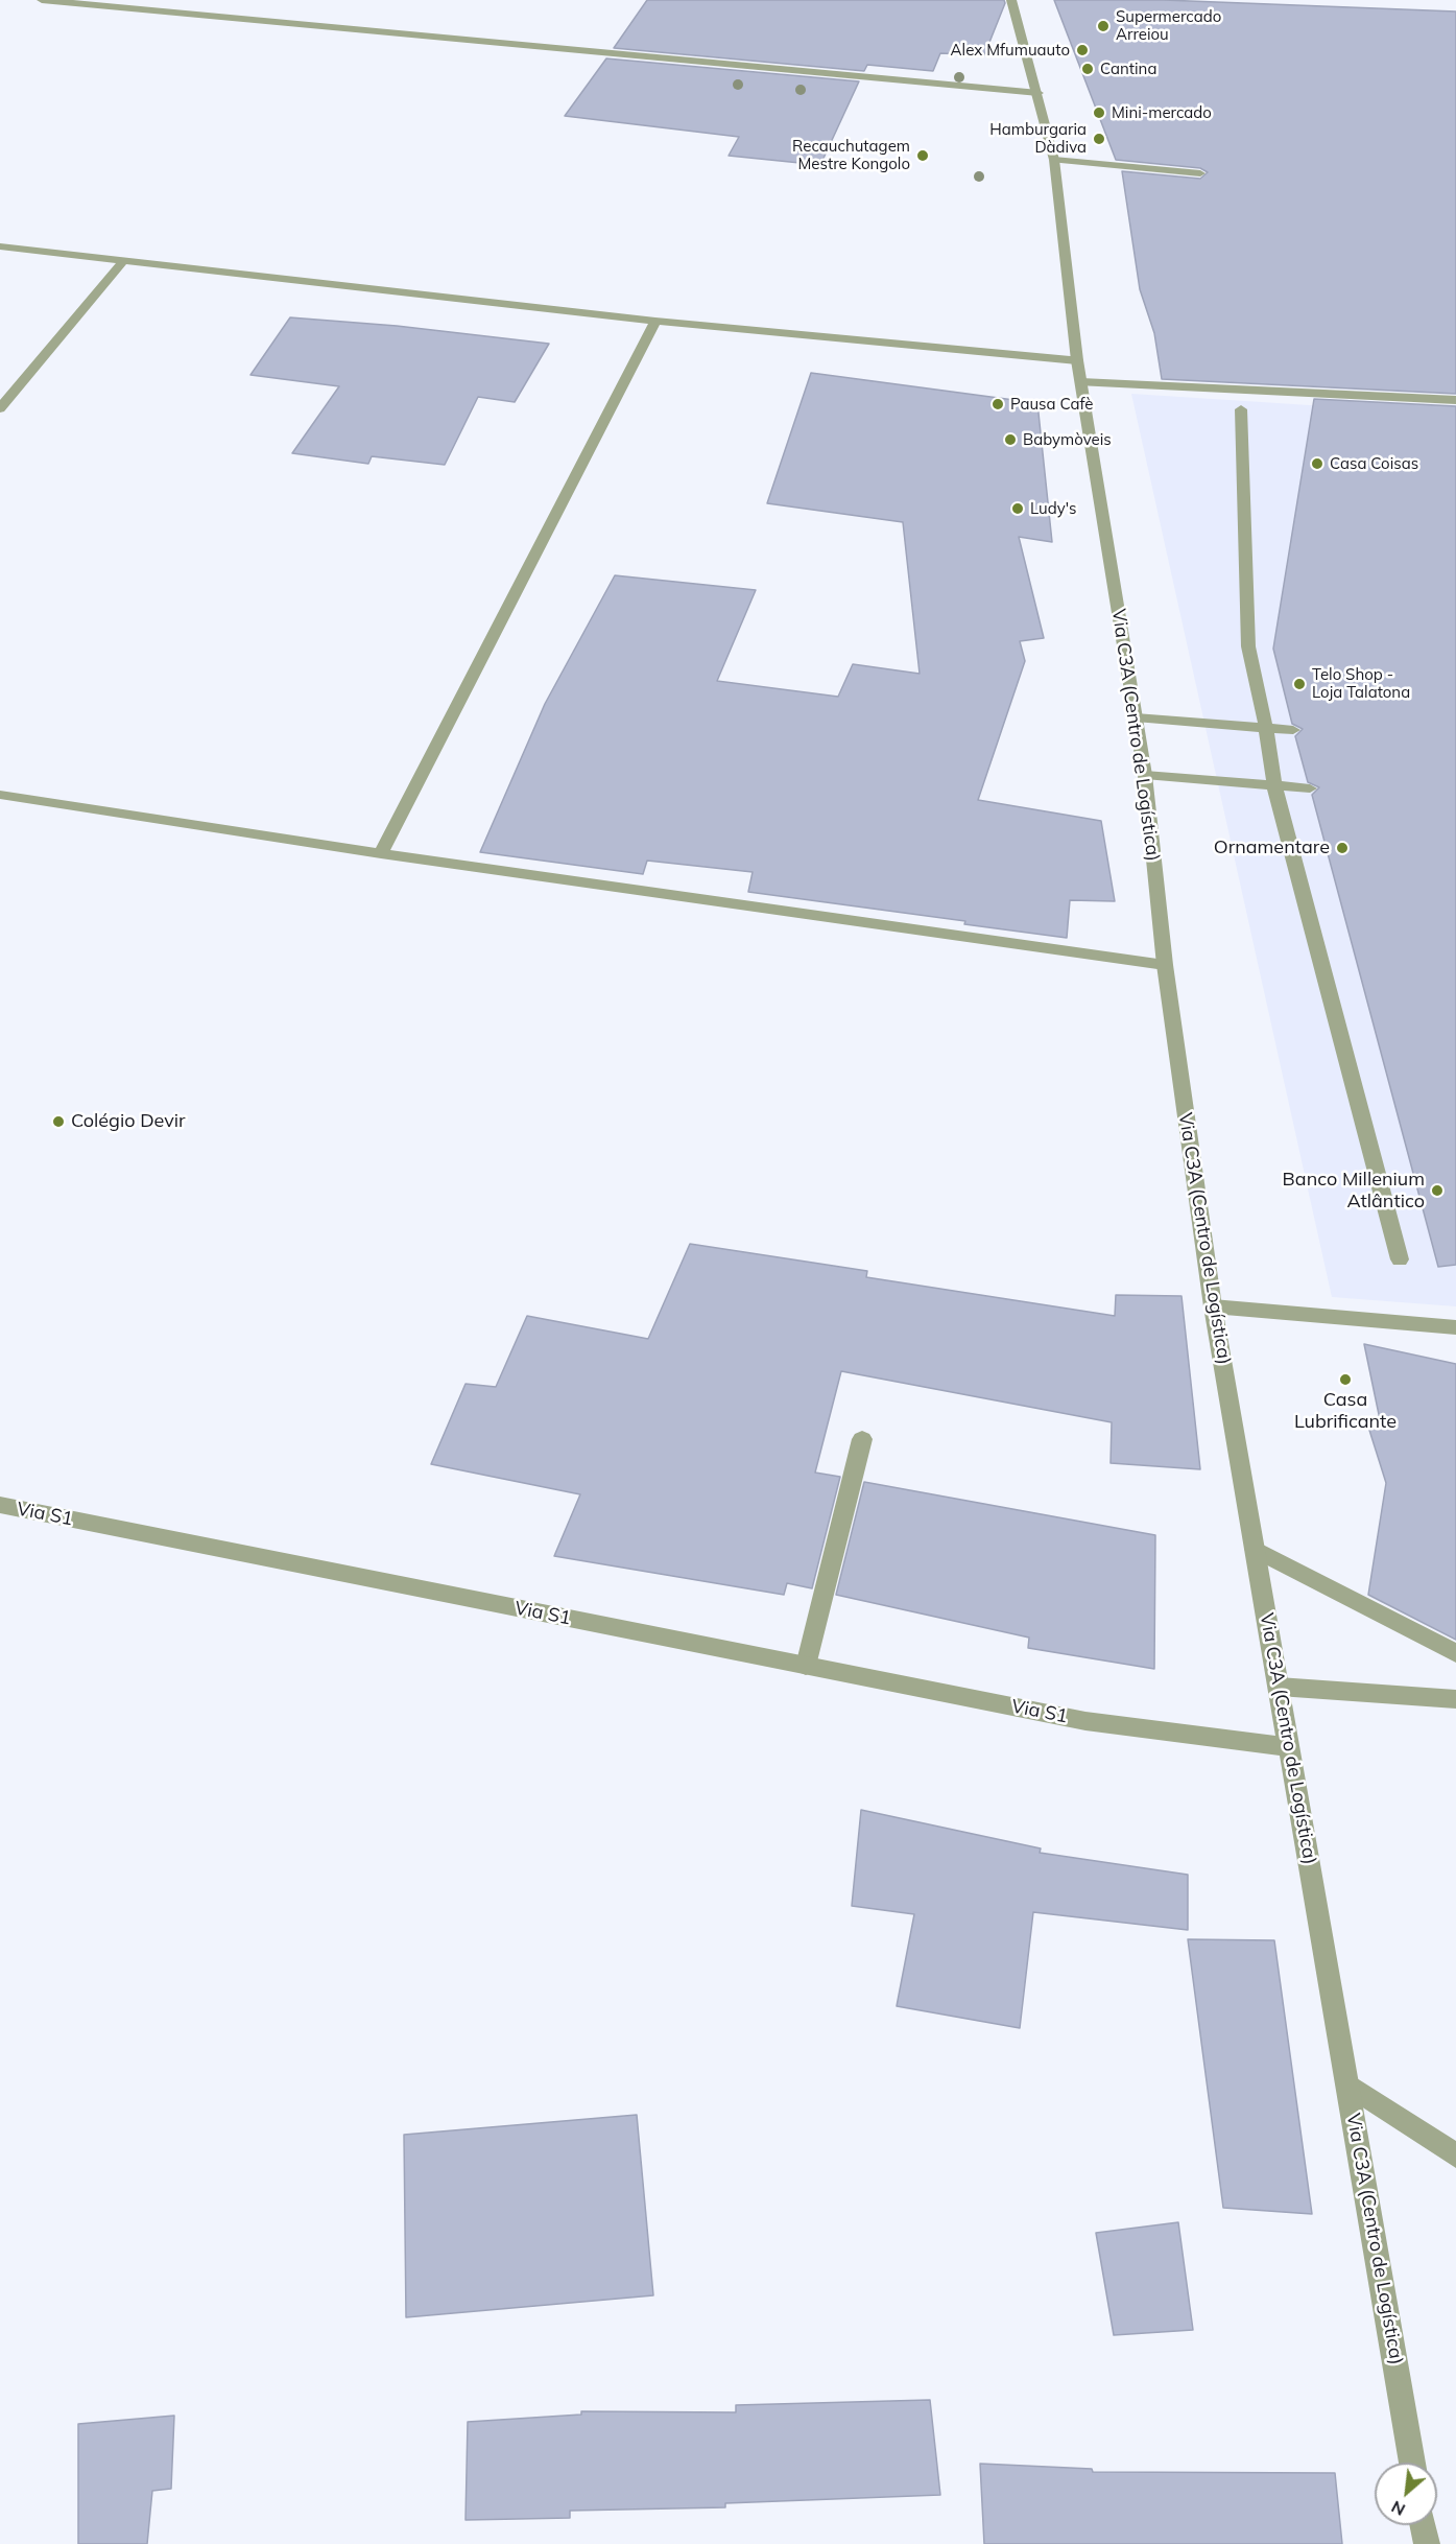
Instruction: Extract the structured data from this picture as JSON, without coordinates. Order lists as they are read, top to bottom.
{
  "streets": {
    "street": ["Via C3A (Centro de Logística)", "Via S1"]
  },
  "crossings": [
    ["Via C3A (Centro de Logística)", "Via S1"]
  ],
  "places": [
    "Supermercado Arreiou",
    "Alex Mfumuauto",
    "Cantina",
    "Mini-mercado",
    "Hamburgaria Dàdiva",
    "Recauchutagem Mestre Kongolo",
    "Pausa Cafè",
    "Babymòveis",
    "Casa Coisas",
    "Ludy's",
    "Telo Shop - Loja Talatona",
    "Ornamentare",
    "Colégio Devir",
    "Banco Millenium Atlântico",
    "Casa Lubrificante"
  ],
  "north": "bottom left"
}
